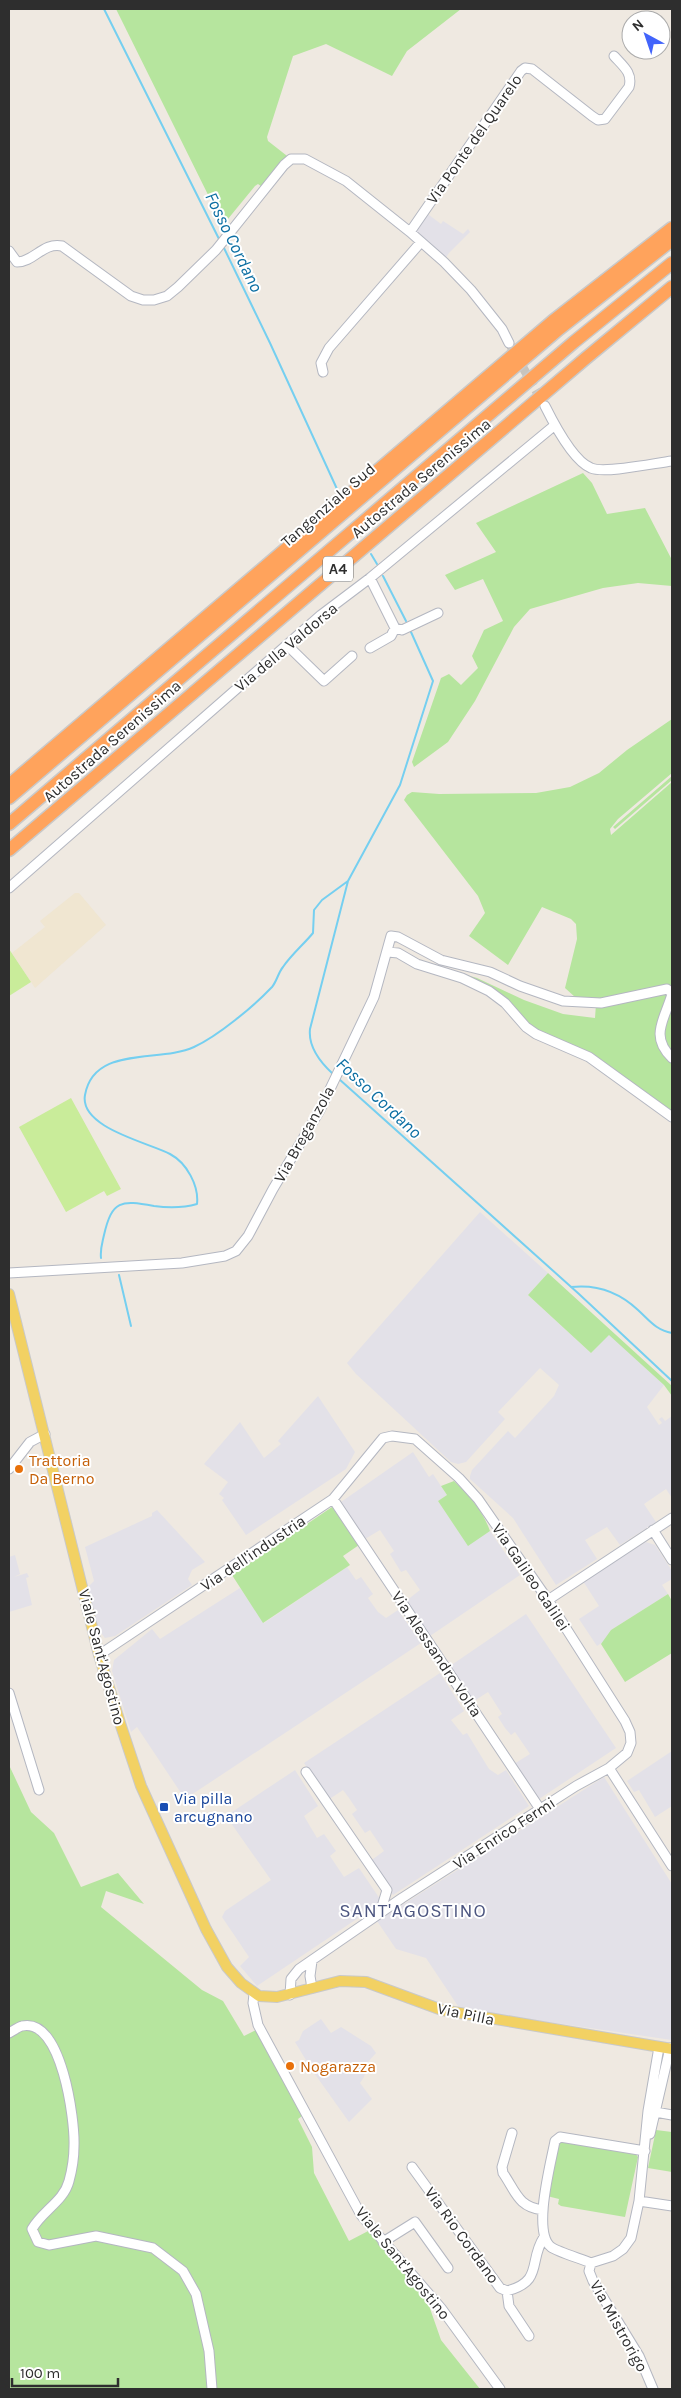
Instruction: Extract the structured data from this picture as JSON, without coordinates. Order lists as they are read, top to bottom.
{
  "streets": {
    "highway": ["Autostrada Serenissima", "Tangenziale Sud", "A4"],
    "main road": ["Viale Sant'Agostino", "Via Pilla"],
    "street": [
      "Via Ponte del Quarelo",
      "Via della Valdorsa",
      "Via Breganzola",
      "Via dell'industria",
      "Via Galileo Galilei",
      "Via Alessandro Volta",
      "Via Enrico Fermi",
      "Via Rio Cordano",
      "Via Mistrorigo"
    ]
  },
  "crossings": [
    ["Via dell'industria", "Via Galileo Galilei"],
    ["Via dell'industria", "Via Alessandro Volta"],
    ["Via dell'industria", "Viale Sant'Agostino"],
    ["Via Galileo Galilei", "Via Enrico Fermi"],
    ["Via Alessandro Volta", "Via Enrico Fermi"],
    ["Viale Sant'Agostino", "Via Pilla"],
    ["Via Enrico Fermi", "Via Pilla"],
    ["Via Rio Cordano", "Via Mistrorigo"]
  ],
  "districts": ["SANT'AGOSTINO"],
  "water": ["Fosso Cordano"],
  "places": {
    "other": ["Trattoria Da Berno", "Nogarazza"],
    "transit": ["Via pilla arcugnano"]
  },
  "scale_bar": "100 m",
  "north": "top left"
}
